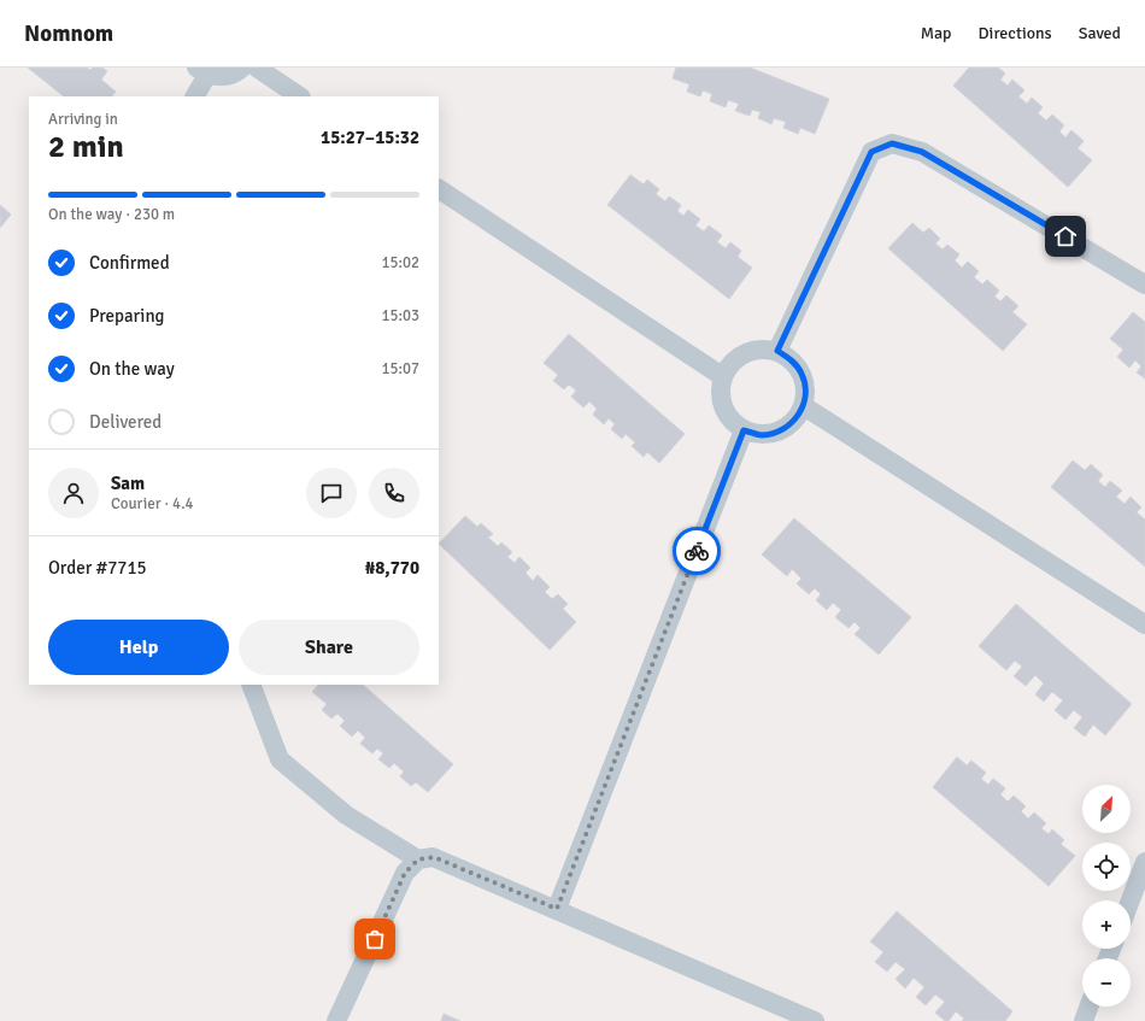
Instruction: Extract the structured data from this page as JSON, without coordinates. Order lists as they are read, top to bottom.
{
  "north": "top right",
  "page": {
    "header": "Nomnom",
    "nav": ["Map", "Directions", "Saved"],
    "heading": ["2 min", "Arriving in", "15:27–15:32"],
    "panel": [
      "Sam",
      "Courier · 4.4",
      "Order #7715",
      "₦8,770"
    ],
    "bar": "On the way · 230 m",
    "list": [
      ["Confirmed", "15:02"],
      ["Preparing", "15:03"],
      ["On the way", "15:07"],
      "Delivered"
    ],
    "buttons": ["Help", "Share"],
    "map_buttons": ["+", "−"]
  }
}
